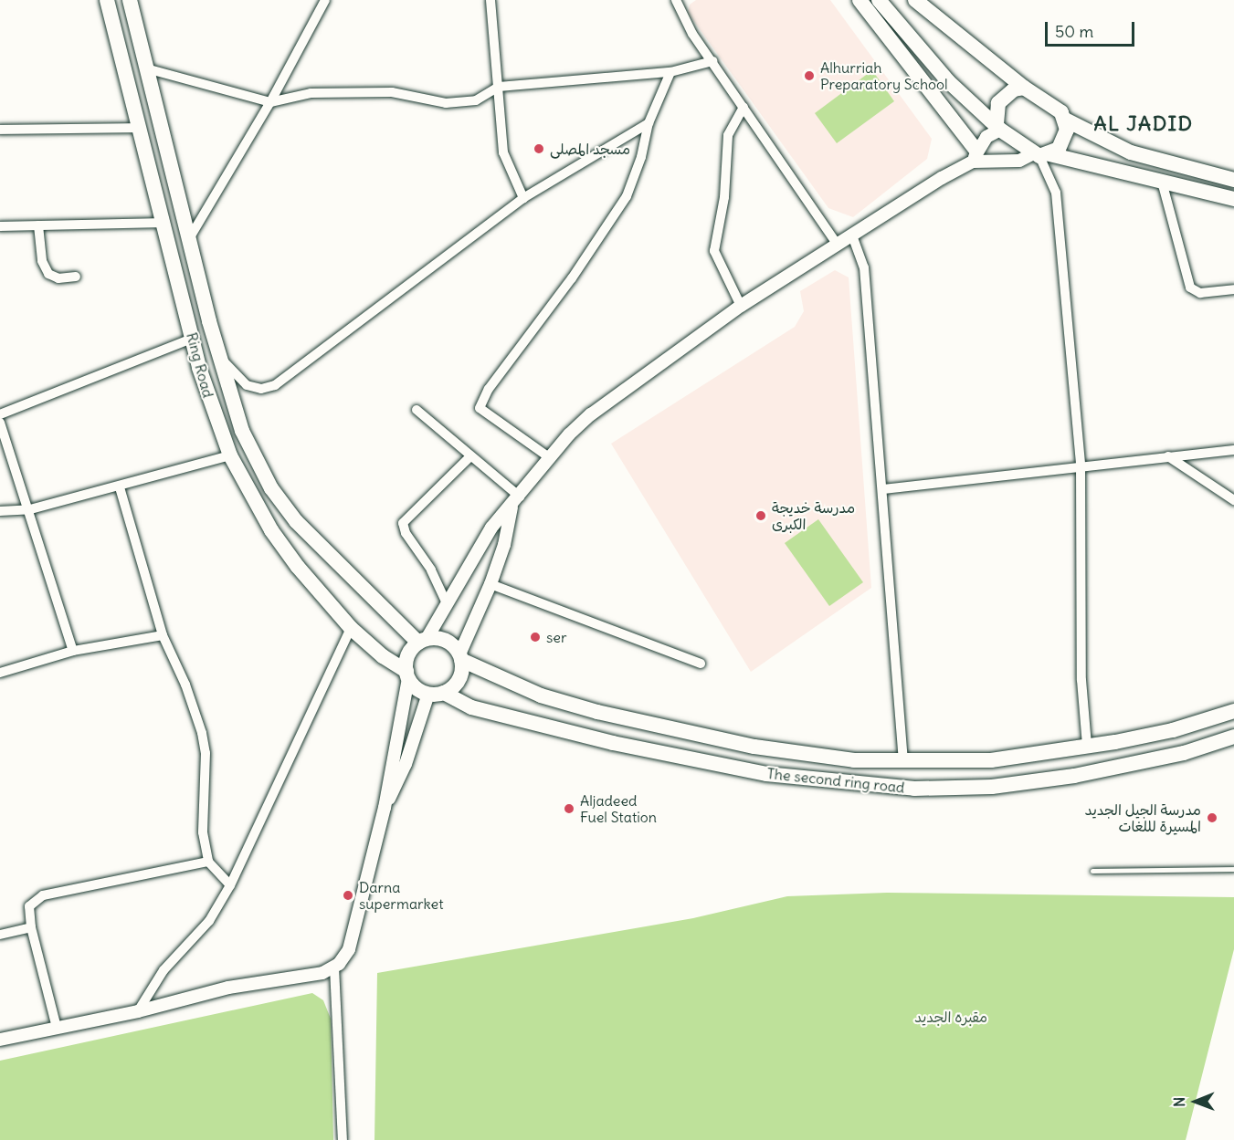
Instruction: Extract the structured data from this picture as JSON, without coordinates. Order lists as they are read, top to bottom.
{
  "streets": {
    "main road": ["Ring Road", "The second ring road"]
  },
  "crossings": [
    ["Ring Road", "The second ring road"]
  ],
  "districts": ["AL JADID"],
  "parks": ["مقبره الجديد"],
  "places": [
    "Alhurriah Preparatory School",
    "مسجد المصلى",
    "مدرسة خديجة الكبرى",
    "ser",
    "Aljadeed Fuel Station",
    "مدرسة الجيل الجديد المسيرة لللغات",
    "Darna supermarket"
  ],
  "scale_bar": "50 m",
  "north": "left"
}
